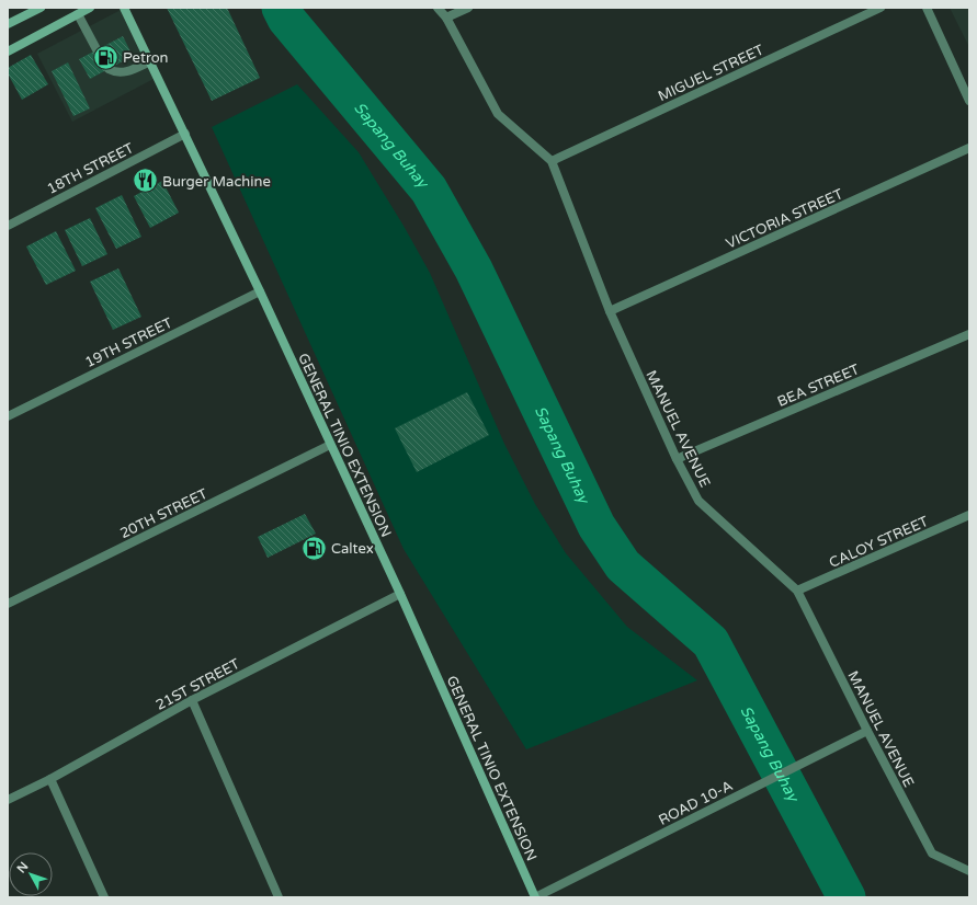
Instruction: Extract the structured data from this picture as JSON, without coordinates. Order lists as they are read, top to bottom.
{
  "streets": {
    "street": [
      "MIGUEL STREET",
      "18TH STREET",
      "VICTORIA STREET",
      "19TH STREET",
      "BEA STREET",
      "MANUEL AVENUE",
      "GENERAL TINIO EXTENSION",
      "20TH STREET",
      "CALOY STREET",
      "21ST STREET",
      "ROAD 10-A"
    ]
  },
  "crossings": [
    ["MIGUEL STREET", "MANUEL AVENUE"],
    ["18TH STREET", "GENERAL TINIO EXTENSION"],
    ["VICTORIA STREET", "MANUEL AVENUE"],
    ["19TH STREET", "GENERAL TINIO EXTENSION"],
    ["BEA STREET", "MANUEL AVENUE"],
    ["MANUEL AVENUE", "CALOY STREET"],
    ["MANUEL AVENUE", "ROAD 10-A"],
    ["GENERAL TINIO EXTENSION", "20TH STREET"],
    ["GENERAL TINIO EXTENSION", "21ST STREET"],
    ["GENERAL TINIO EXTENSION", "ROAD 10-A"]
  ],
  "water": ["Sapang Buhay"],
  "places": {
    "fuel station": ["Petron", "Caltex"],
    "restaurant": ["Burger Machine"]
  },
  "north": "top left"
}
